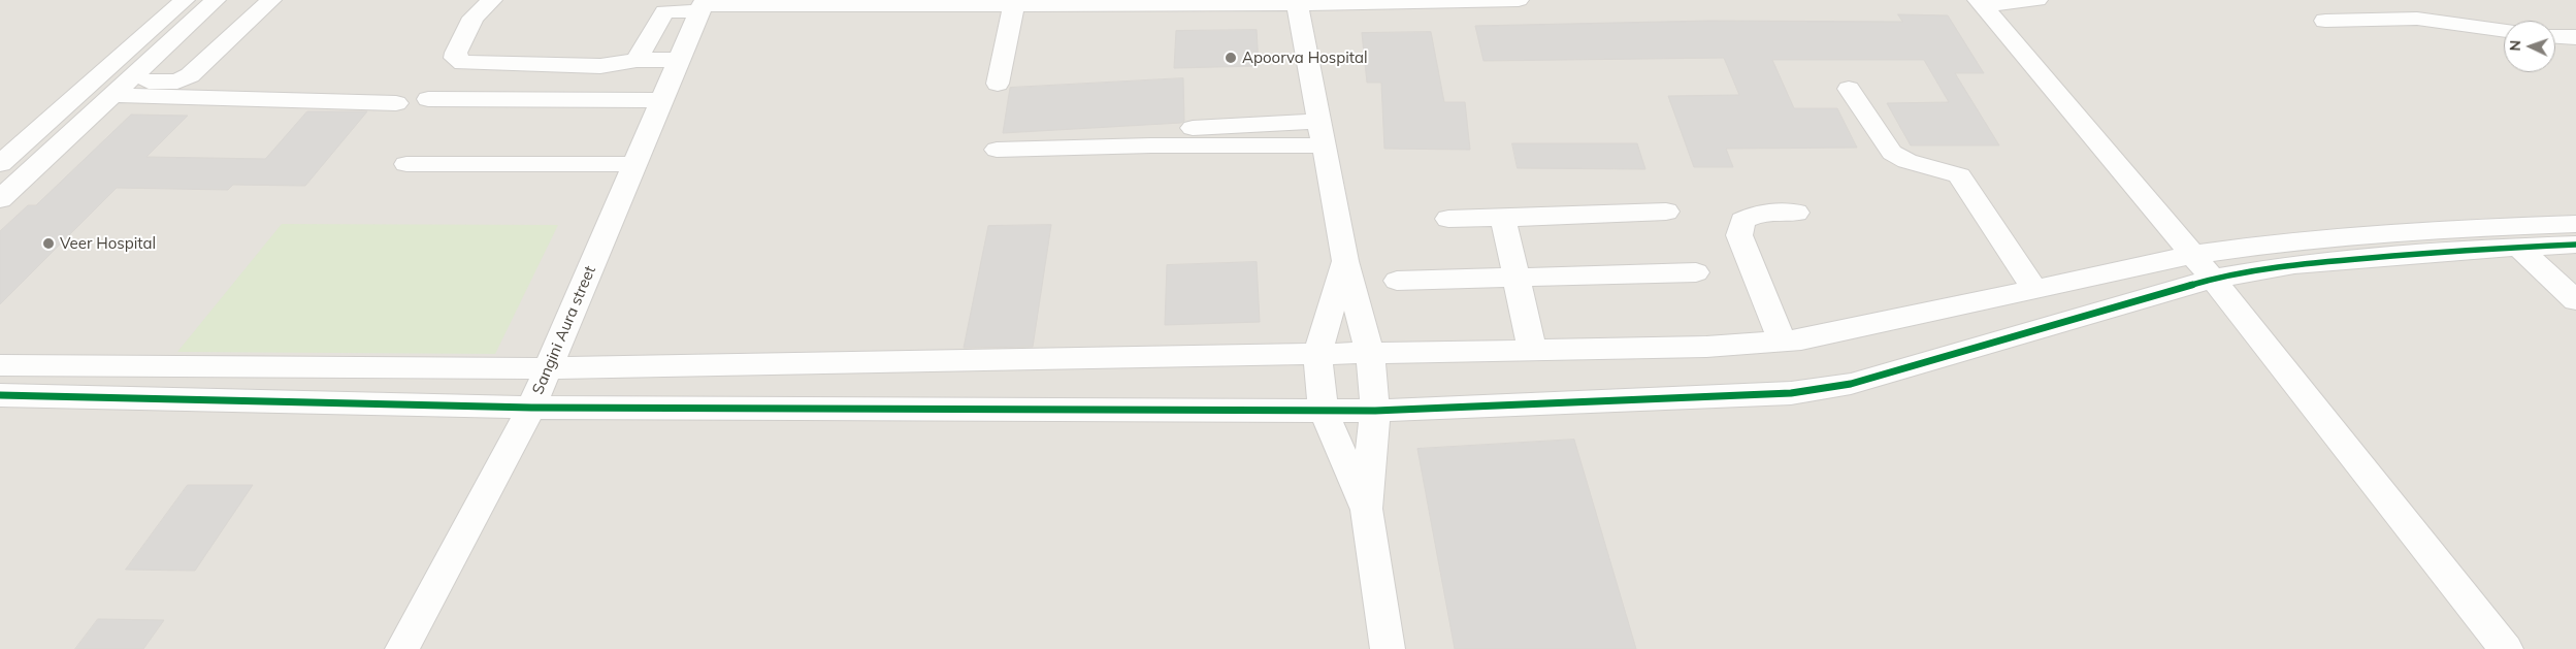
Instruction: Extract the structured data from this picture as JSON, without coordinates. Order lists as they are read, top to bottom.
{
  "streets": {
    "street": ["Sangini Aura street"]
  },
  "places": ["Apoorva Hospital", "Veer Hospital"],
  "north": "left"
}
